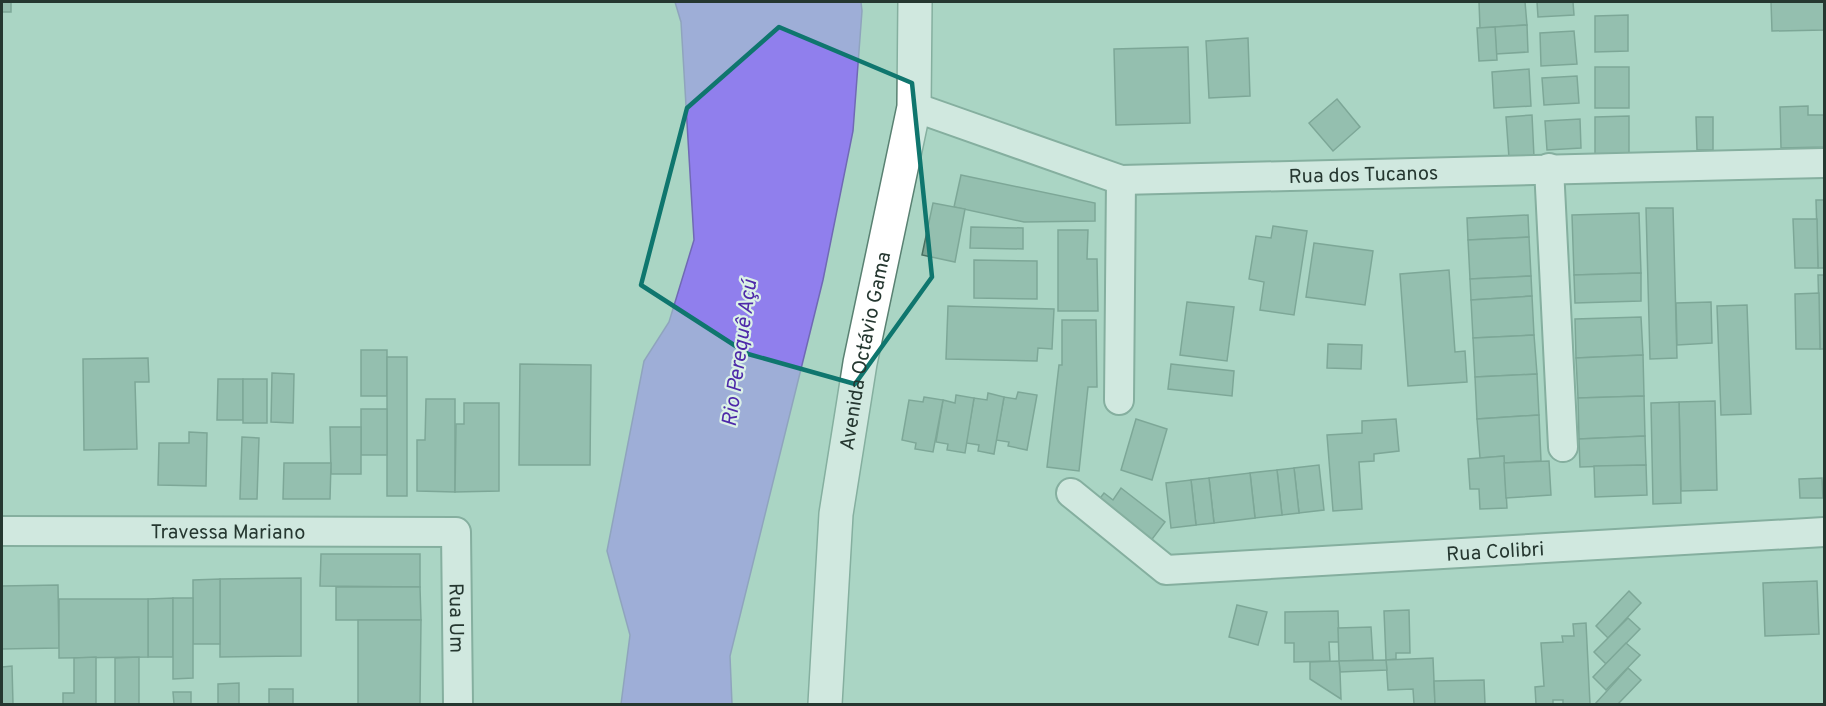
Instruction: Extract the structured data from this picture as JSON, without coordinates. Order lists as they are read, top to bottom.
{
  "streets": {
    "street": [
      "Rua dos Tucanos",
      "Avenida Octávio Gama",
      "Travessa Mariano",
      "Rua Colibri",
      "Rua Um"
    ]
  },
  "crossings": [
    ["Rua dos Tucanos", "Avenida Octávio Gama"],
    ["Travessa Mariano", "Rua Um"]
  ],
  "water": ["Rio Perequê Açú"]
}
